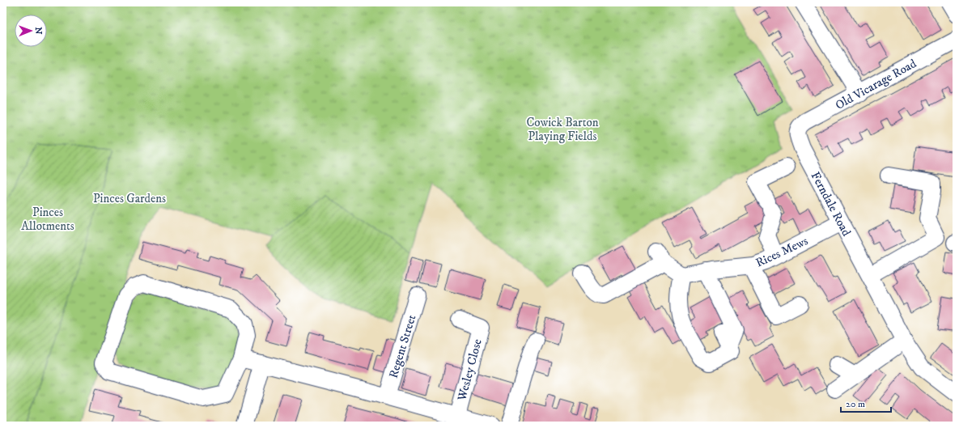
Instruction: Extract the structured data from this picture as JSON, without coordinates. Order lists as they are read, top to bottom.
{
  "streets": {
    "street": [
      "Old Vicarage Road",
      "Ferndale Road",
      "Rices Mews",
      "Regent Street",
      "Wesley Close"
    ]
  },
  "crossings": [
    ["Old Vicarage Road", "Ferndale Road"],
    ["Ferndale Road", "Rices Mews"]
  ],
  "parks": ["Cowick Barton Playing Fields", "Pinces Gardens", "Pinces Allotments"],
  "scale_bar": "20 m",
  "north": "right"
}
